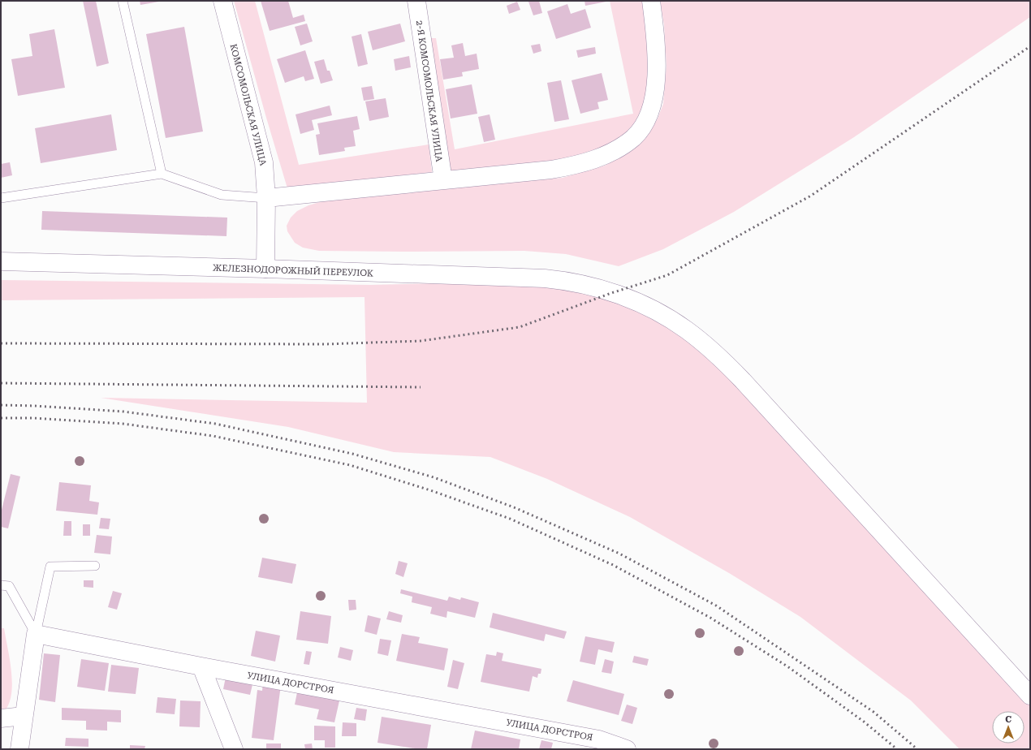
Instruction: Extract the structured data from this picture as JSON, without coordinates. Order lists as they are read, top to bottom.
{
  "streets": {
    "street": [
      "2-Я КОМСОМОЛЬСКАЯ УЛИЦА",
      "КОМСОМОЛЬСКАЯ УЛИЦА",
      "ЖЕЛЕЗНОДОРОЖНЫЙ ПЕРЕУЛОК",
      "УЛИЦА ДОРСТРОЯ"
    ]
  },
  "crossings": [
    ["КОМСОМОЛЬСКАЯ УЛИЦА", "ЖЕЛЕЗНОДОРОЖНЫЙ ПЕРЕУЛОК"]
  ],
  "north": "top"
}
